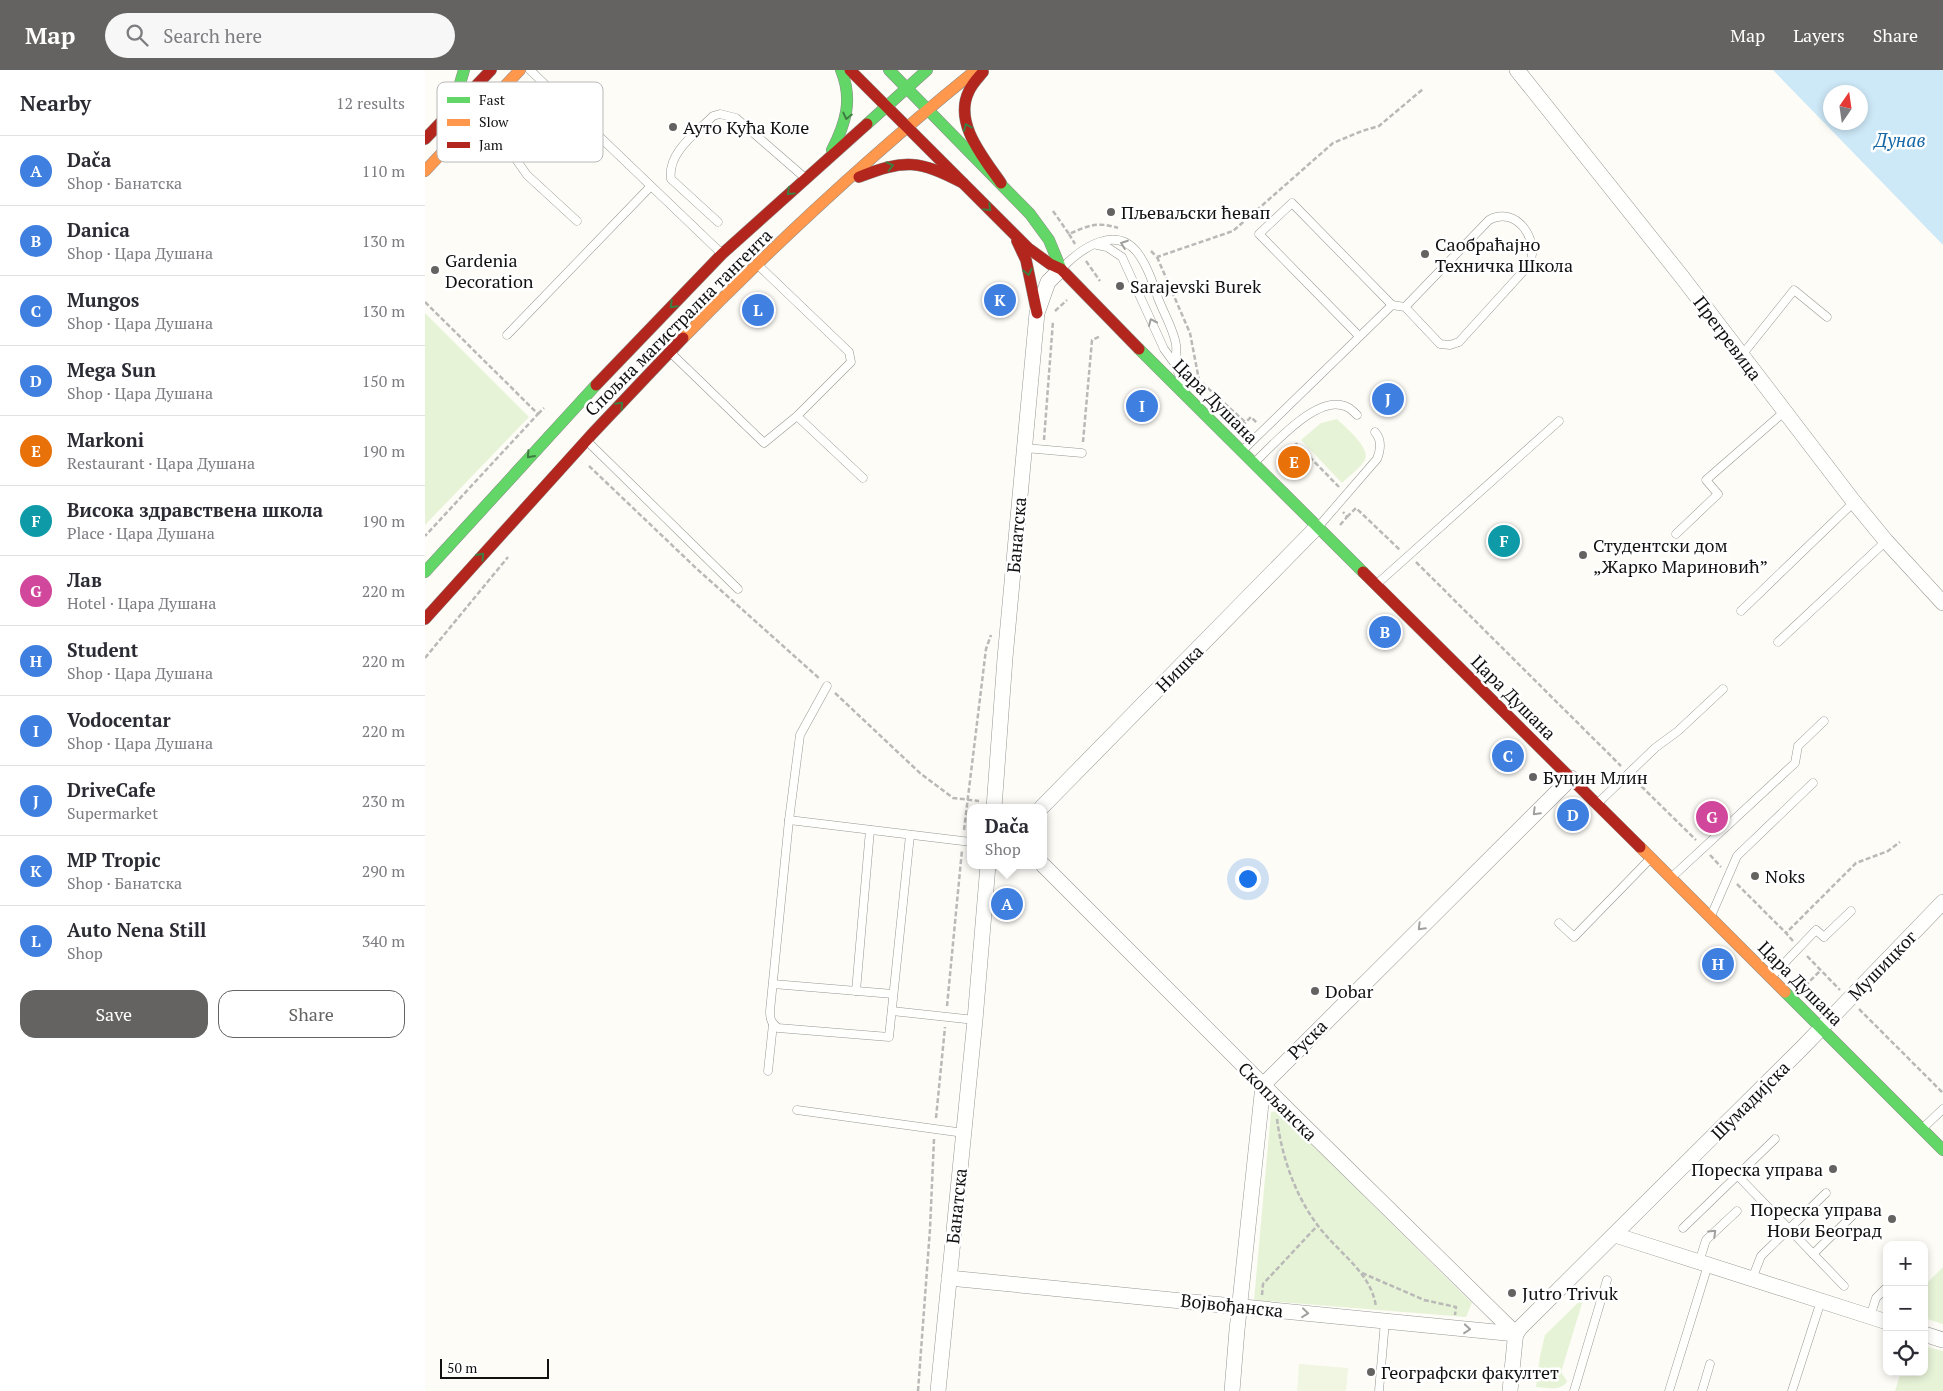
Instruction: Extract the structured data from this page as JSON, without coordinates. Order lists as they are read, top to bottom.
{
  "streets": {
    "main road": ["Спољна магистрална тангента", "Цара Душана"],
    "street": [
      "Прегревица",
      "Банатска",
      "Нишка",
      "Мушицког",
      "Руска",
      "Шумадијска",
      "Скопљанска",
      "Војвођанска"
    ]
  },
  "crossings": [
    ["Спољна магистрална тангента", "Цара Душана"],
    ["Цара Душана", "Банатска"],
    ["Цара Душана", "Нишка"],
    ["Цара Душана", "Мушицког"],
    ["Цара Душана", "Руска"],
    ["Цара Душана", "Шумадијска"],
    ["Банатска", "Војвођанска"],
    ["Мушицког", "Шумадијска"],
    ["Руска", "Скопљанска"],
    ["Шумадијска", "Скопљанска"],
    ["Шумадијска", "Војвођанска"],
    ["Скопљанска", "Војвођанска"]
  ],
  "one_way": ["Руска"],
  "water": ["Дунав"],
  "places": [
    "Ауто Кућа Коле",
    "Пљеваљски ћевап",
    "Саобраћајно Техничка Школа",
    "Gardenia Decoration",
    "Sarajevski Burek",
    "Студентски дом „Жарко Мариновић”",
    "Буцин Млин",
    "Noks",
    "Dobar",
    "Пореска управа",
    "Пореска управа Нови Београд",
    "Jutro Trivuk",
    "Географски факултет"
  ],
  "legend": ["Fast", "Slow", "Jam"],
  "scale_bar": "50 m",
  "north": "top",
  "page": {
    "header": "Map",
    "search": "Search here",
    "nav": ["Map", "Layers", "Share"],
    "heading": ["Nearby", "12 results"],
    "list": [
      {
        "mark": "A",
        "name": "Dača",
        "note": "Shop · Банатска",
        "value": "110 m"
      },
      {
        "mark": "B",
        "name": "Danica",
        "note": "Shop · Цара Душана",
        "value": "130 m"
      },
      {
        "mark": "C",
        "name": "Mungos",
        "note": "Shop · Цара Душана",
        "value": "130 m"
      },
      {
        "mark": "D",
        "name": "Mega Sun",
        "note": "Shop · Цара Душана",
        "value": "150 m"
      },
      {
        "mark": "E",
        "name": "Markoni",
        "note": "Restaurant · Цара Душана",
        "value": "190 m"
      },
      {
        "mark": "F",
        "name": "Висока здравствена школа",
        "note": "Place · Цара Душана",
        "value": "190 m"
      },
      {
        "mark": "G",
        "name": "Лав",
        "note": "Hotel · Цара Душана",
        "value": "220 m"
      },
      {
        "mark": "H",
        "name": "Student",
        "note": "Shop · Цара Душана",
        "value": "220 m"
      },
      {
        "mark": "I",
        "name": "Vodocentar",
        "note": "Shop · Цара Душана",
        "value": "220 m"
      },
      {
        "mark": "J",
        "name": "DriveCafe",
        "note": "Supermarket",
        "value": "230 m"
      },
      {
        "mark": "K",
        "name": "MP Tropic",
        "note": "Shop · Банатска",
        "value": "290 m"
      },
      {
        "mark": "L",
        "name": "Auto Nena Still",
        "note": "Shop",
        "value": "340 m"
      }
    ],
    "pins": [
      "K",
      "L",
      "J",
      "I",
      "E",
      "F",
      "B",
      "C",
      "D",
      "G",
      "A",
      "H"
    ],
    "popup": ["Dača", "Shop"],
    "buttons": ["Save", "Share"],
    "map_buttons": ["+", "−"],
    "scale": "50 m"
  }
}
